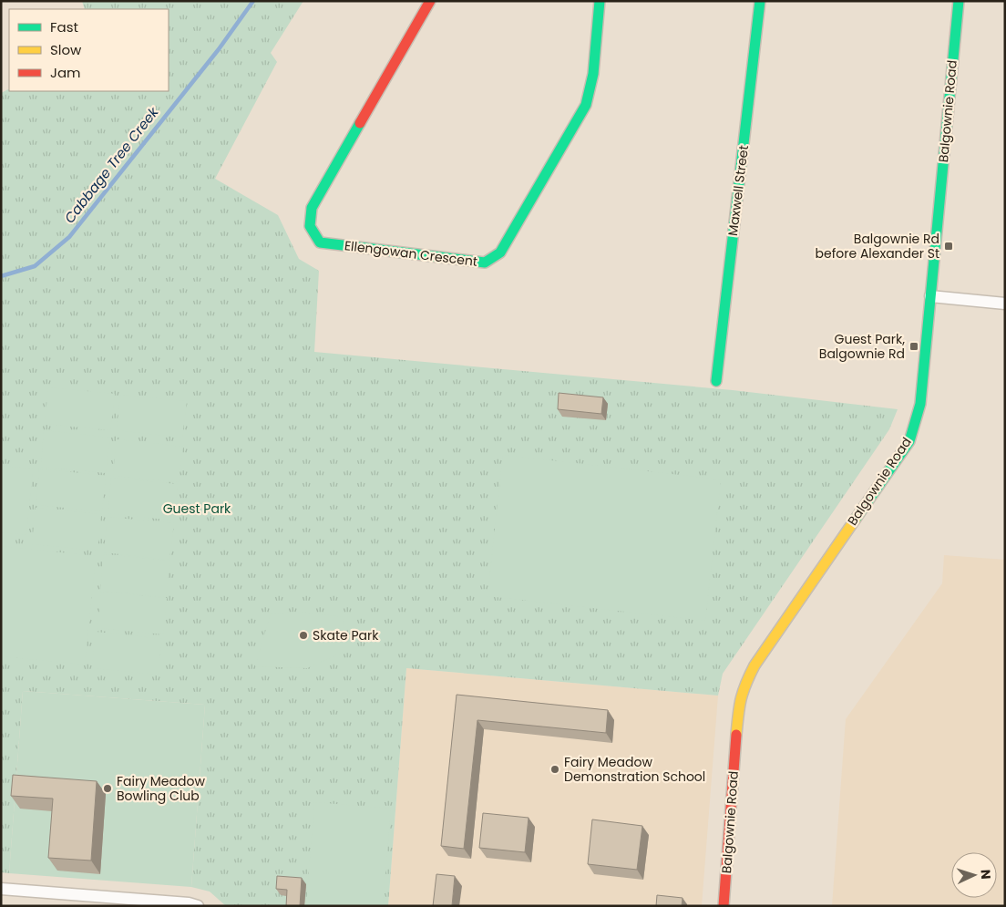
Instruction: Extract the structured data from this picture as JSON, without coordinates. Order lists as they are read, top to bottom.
{
  "streets": {
    "street": ["Balgownie Road", "Maxwell Street", "Ellengowan Crescent"]
  },
  "water": ["Cabbage Tree Creek"],
  "parks": ["Guest Park"],
  "places": {
    "transit": ["Balgownie Rd before Alexander St", "Guest Park, Balgownie Rd"],
    "other": ["Skate Park", "Fairy Meadow Demonstration School", "Fairy Meadow Bowling Club"]
  },
  "legend": ["Fast", "Slow", "Jam"],
  "north": "right"
}
